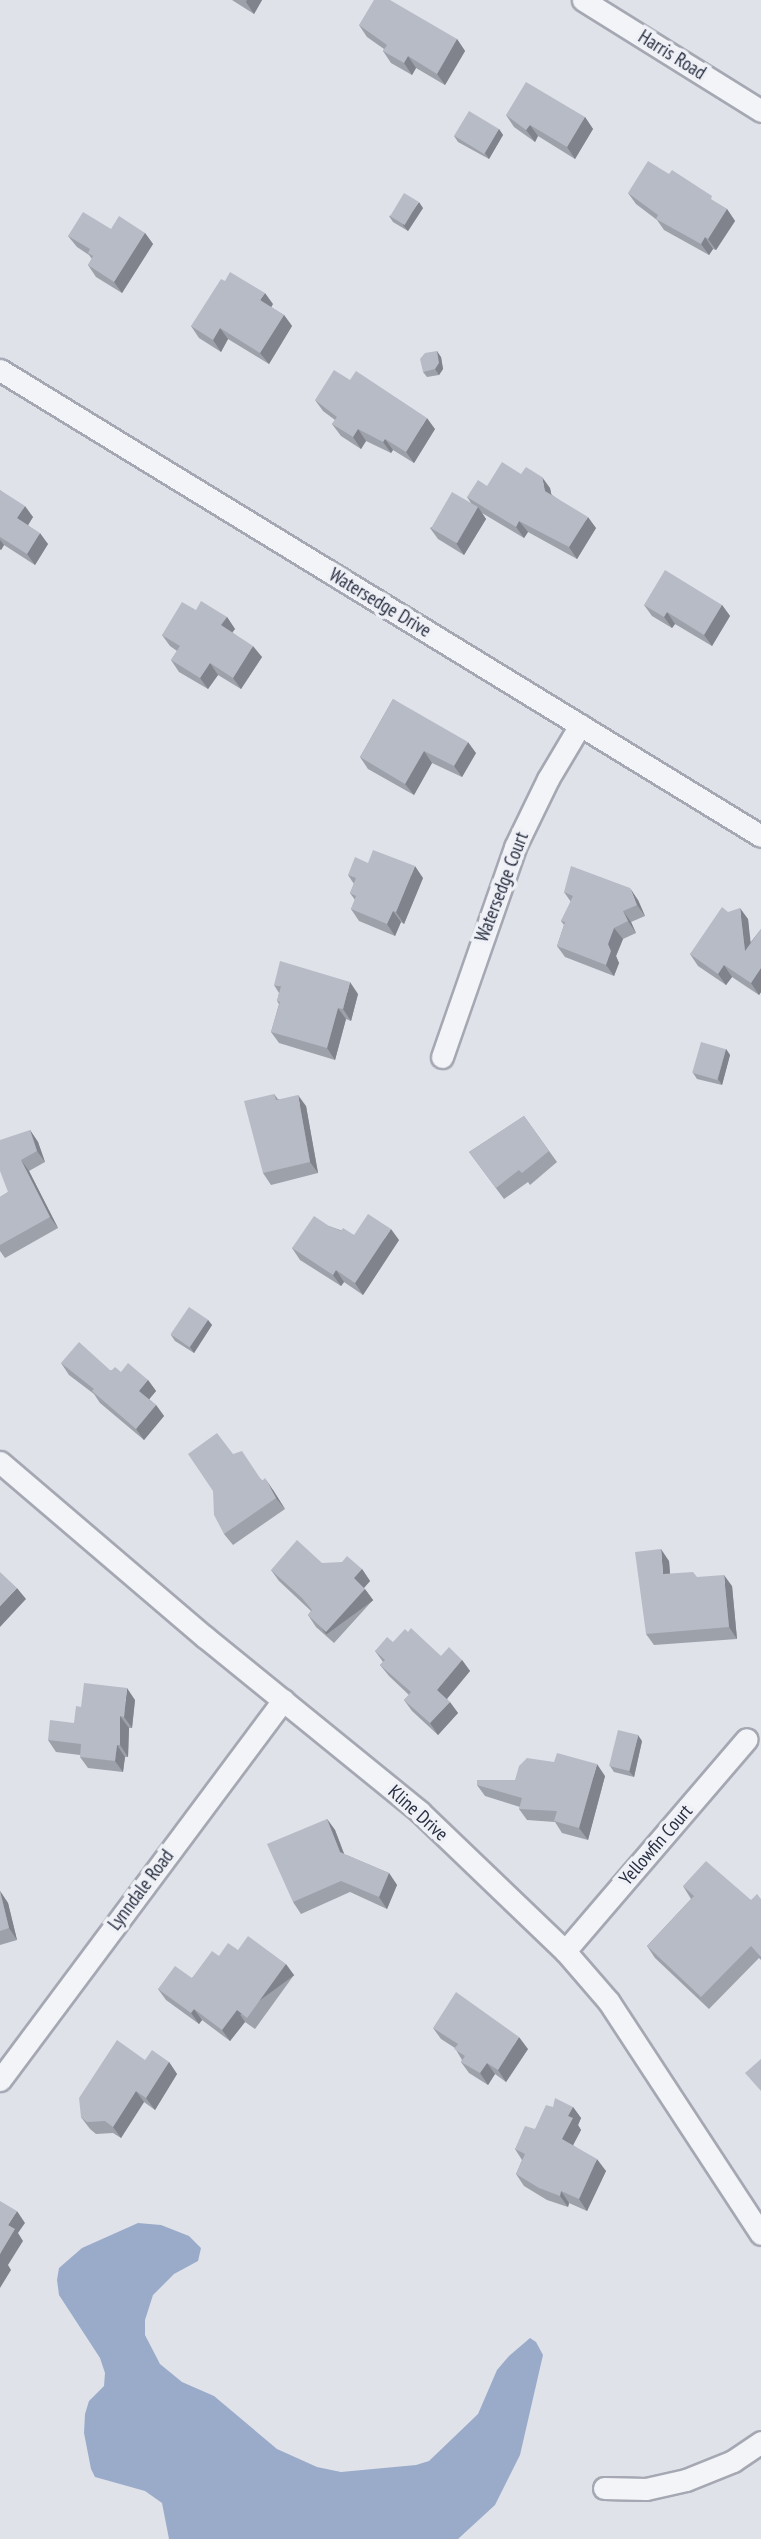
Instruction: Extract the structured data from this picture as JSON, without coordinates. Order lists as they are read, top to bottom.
{
  "streets": {
    "street": [
      "Harris Road",
      "Watersedge Drive",
      "Watersedge Court",
      "Kline Drive",
      "Yellowfin Court",
      "Lynndale Road"
    ]
  },
  "crossings": [
    ["Watersedge Drive", "Watersedge Court"],
    ["Kline Drive", "Yellowfin Court"],
    ["Kline Drive", "Lynndale Road"]
  ]
}
